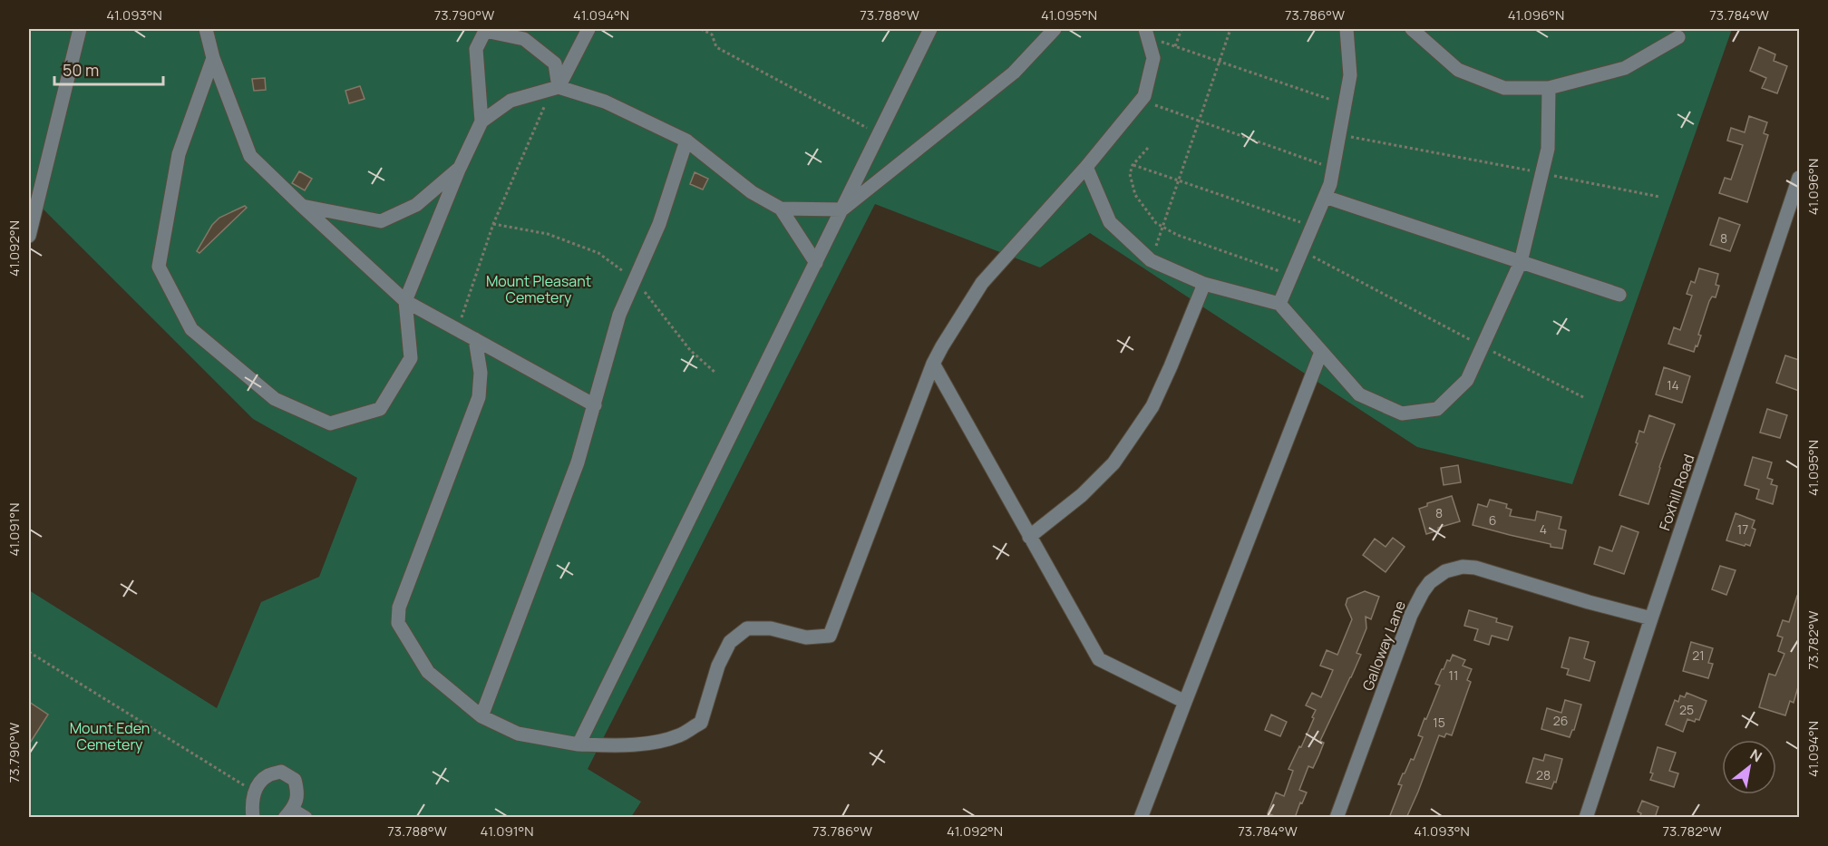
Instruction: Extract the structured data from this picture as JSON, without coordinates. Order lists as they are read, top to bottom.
{
  "streets": {
    "street": ["Foxhill Road", "Galloway Lane"]
  },
  "crossings": [
    ["Foxhill Road", "Galloway Lane"]
  ],
  "parks": ["Mount Pleasant Cemetery", "Mount Eden Cemetery"],
  "house_numbers": [
    "8",
    "14",
    "8",
    "6",
    "4",
    "17",
    "21",
    "11",
    "25",
    "26",
    "15",
    "28"
  ],
  "scale_bar": "50 m",
  "north": "top right",
  "coordinates": [
    "41.093°N",
    "73.790°W",
    "41.094°N",
    "73.788°W",
    "41.095°N",
    "73.786°W",
    "41.096°N",
    "73.784°W",
    "41.092°N",
    "41.091°N",
    "73.782°W"
  ]
}
